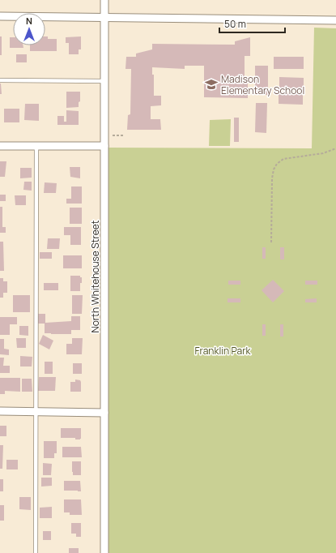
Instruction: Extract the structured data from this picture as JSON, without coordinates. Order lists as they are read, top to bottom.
{
  "streets": {
    "street": ["North Whitehouse Street"]
  },
  "parks": ["Franklin Park"],
  "places": {
    "school or university": ["Madison Elementary School"]
  },
  "scale_bar": "50 m",
  "north": "top"
}
